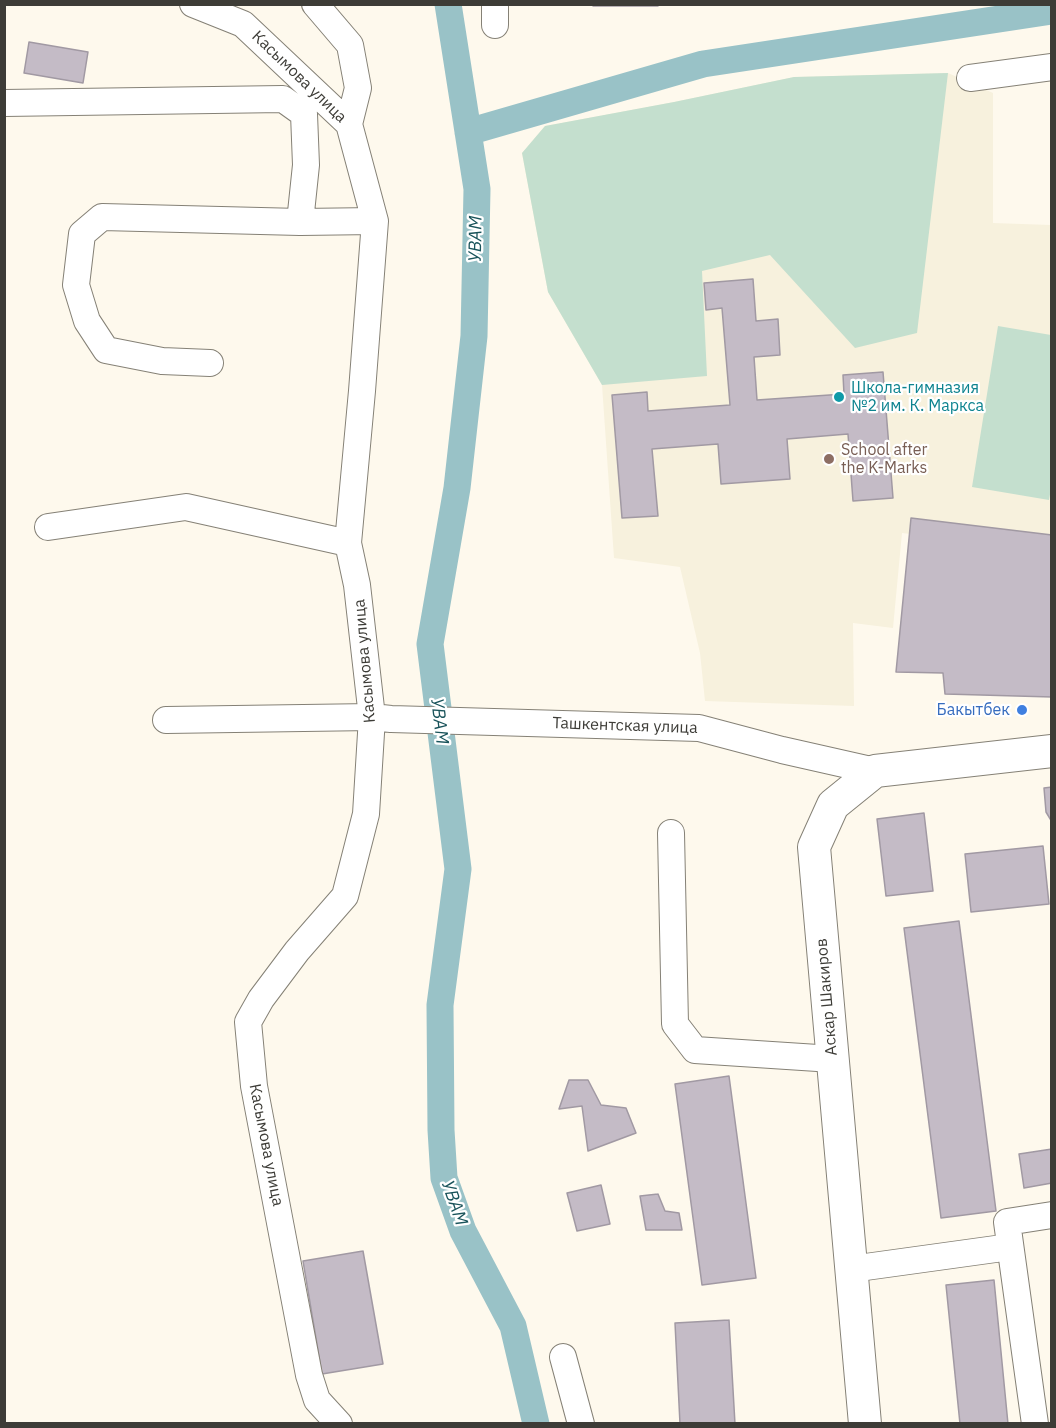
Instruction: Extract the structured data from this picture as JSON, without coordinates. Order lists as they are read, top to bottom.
{
  "streets": {
    "main road": ["Аскар Шакиров"],
    "street": ["Касымова улица", "Ташкентская улица"]
  },
  "crossings": [
    ["Касымова улица", "Ташкентская улица"],
    ["Ташкентская улица", "Аскар Шакиров"]
  ],
  "water": ["УВАМ"],
  "places": ["Школа-гимназия №2 им. К. Маркса", "School after the K-Marks", "Бакытбек"]
}
